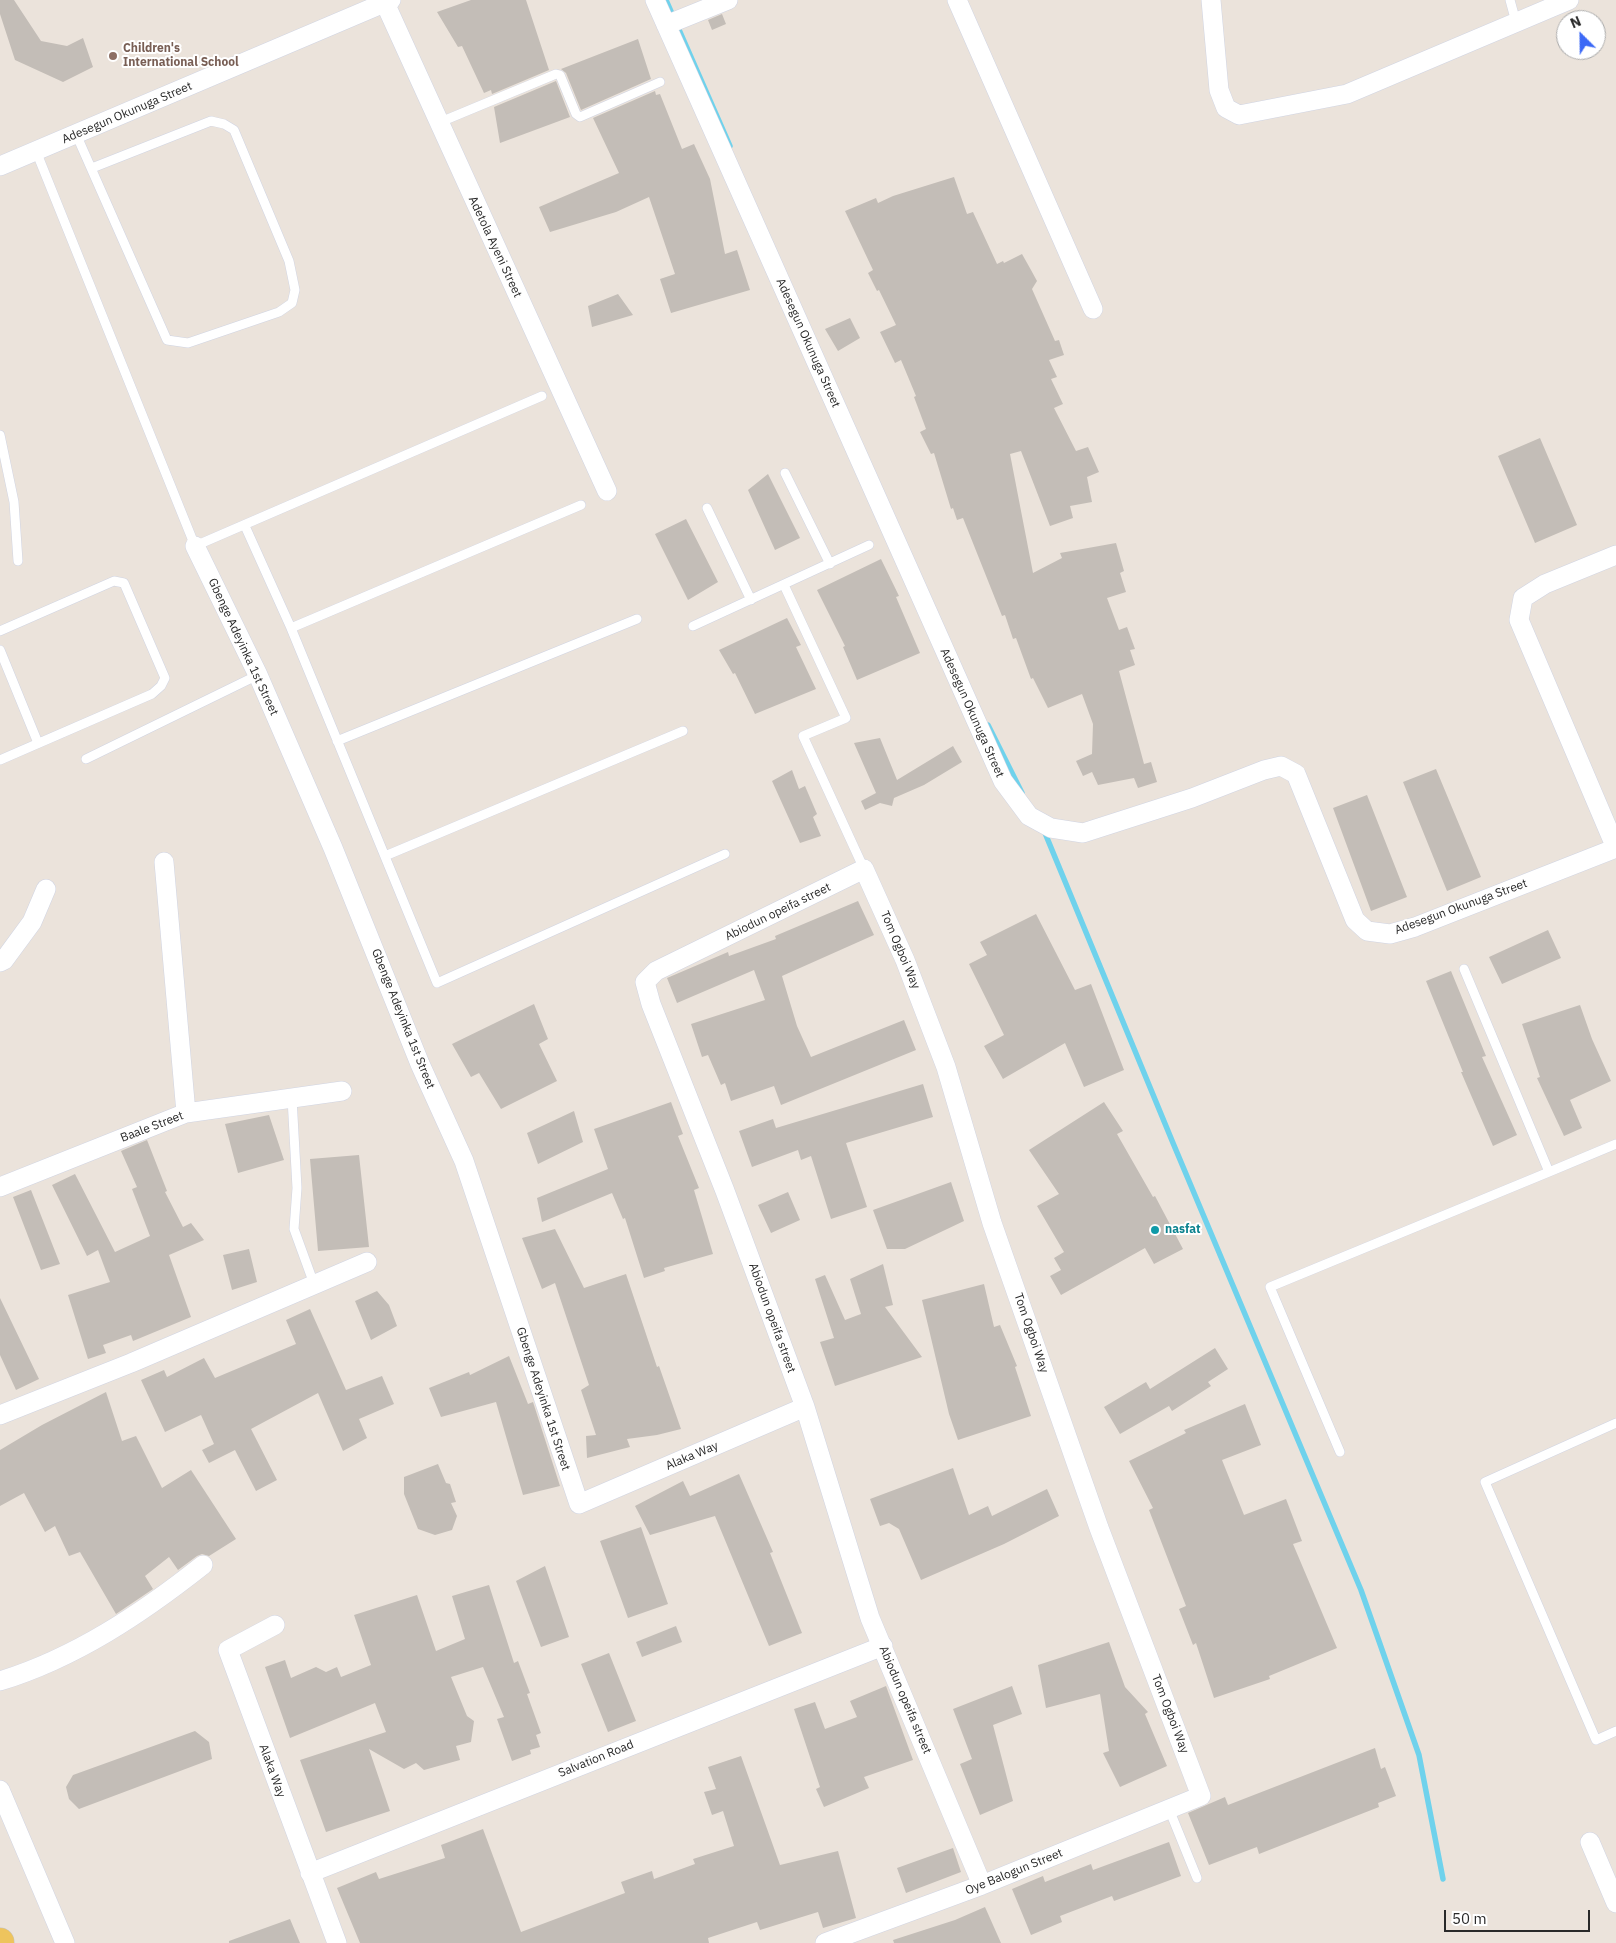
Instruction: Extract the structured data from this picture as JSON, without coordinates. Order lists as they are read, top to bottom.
{
  "streets": {
    "street": [
      "Adesegun Okunuga Street",
      "Adetola Ayeni Street",
      "Gbenge Adeyinka 1st Street",
      "Abiodun opeifa street",
      "Tom Ogboi Way",
      "Baale Street",
      "Alaka Way",
      "Salvation Road",
      "Oye Balogun Street"
    ]
  },
  "crossings": [
    ["Adesegun Okunuga Street", "Adetola Ayeni Street"],
    ["Gbenge Adeyinka 1st Street", "Alaka Way"],
    ["Abiodun opeifa street", "Tom Ogboi Way"],
    ["Abiodun opeifa street", "Alaka Way"],
    ["Abiodun opeifa street", "Salvation Road"],
    ["Abiodun opeifa street", "Oye Balogun Street"],
    ["Tom Ogboi Way", "Oye Balogun Street"],
    ["Alaka Way", "Salvation Road"]
  ],
  "places": ["Children's International School", "nasfat"],
  "scale_bar": "50 m",
  "north": "top left"
}
